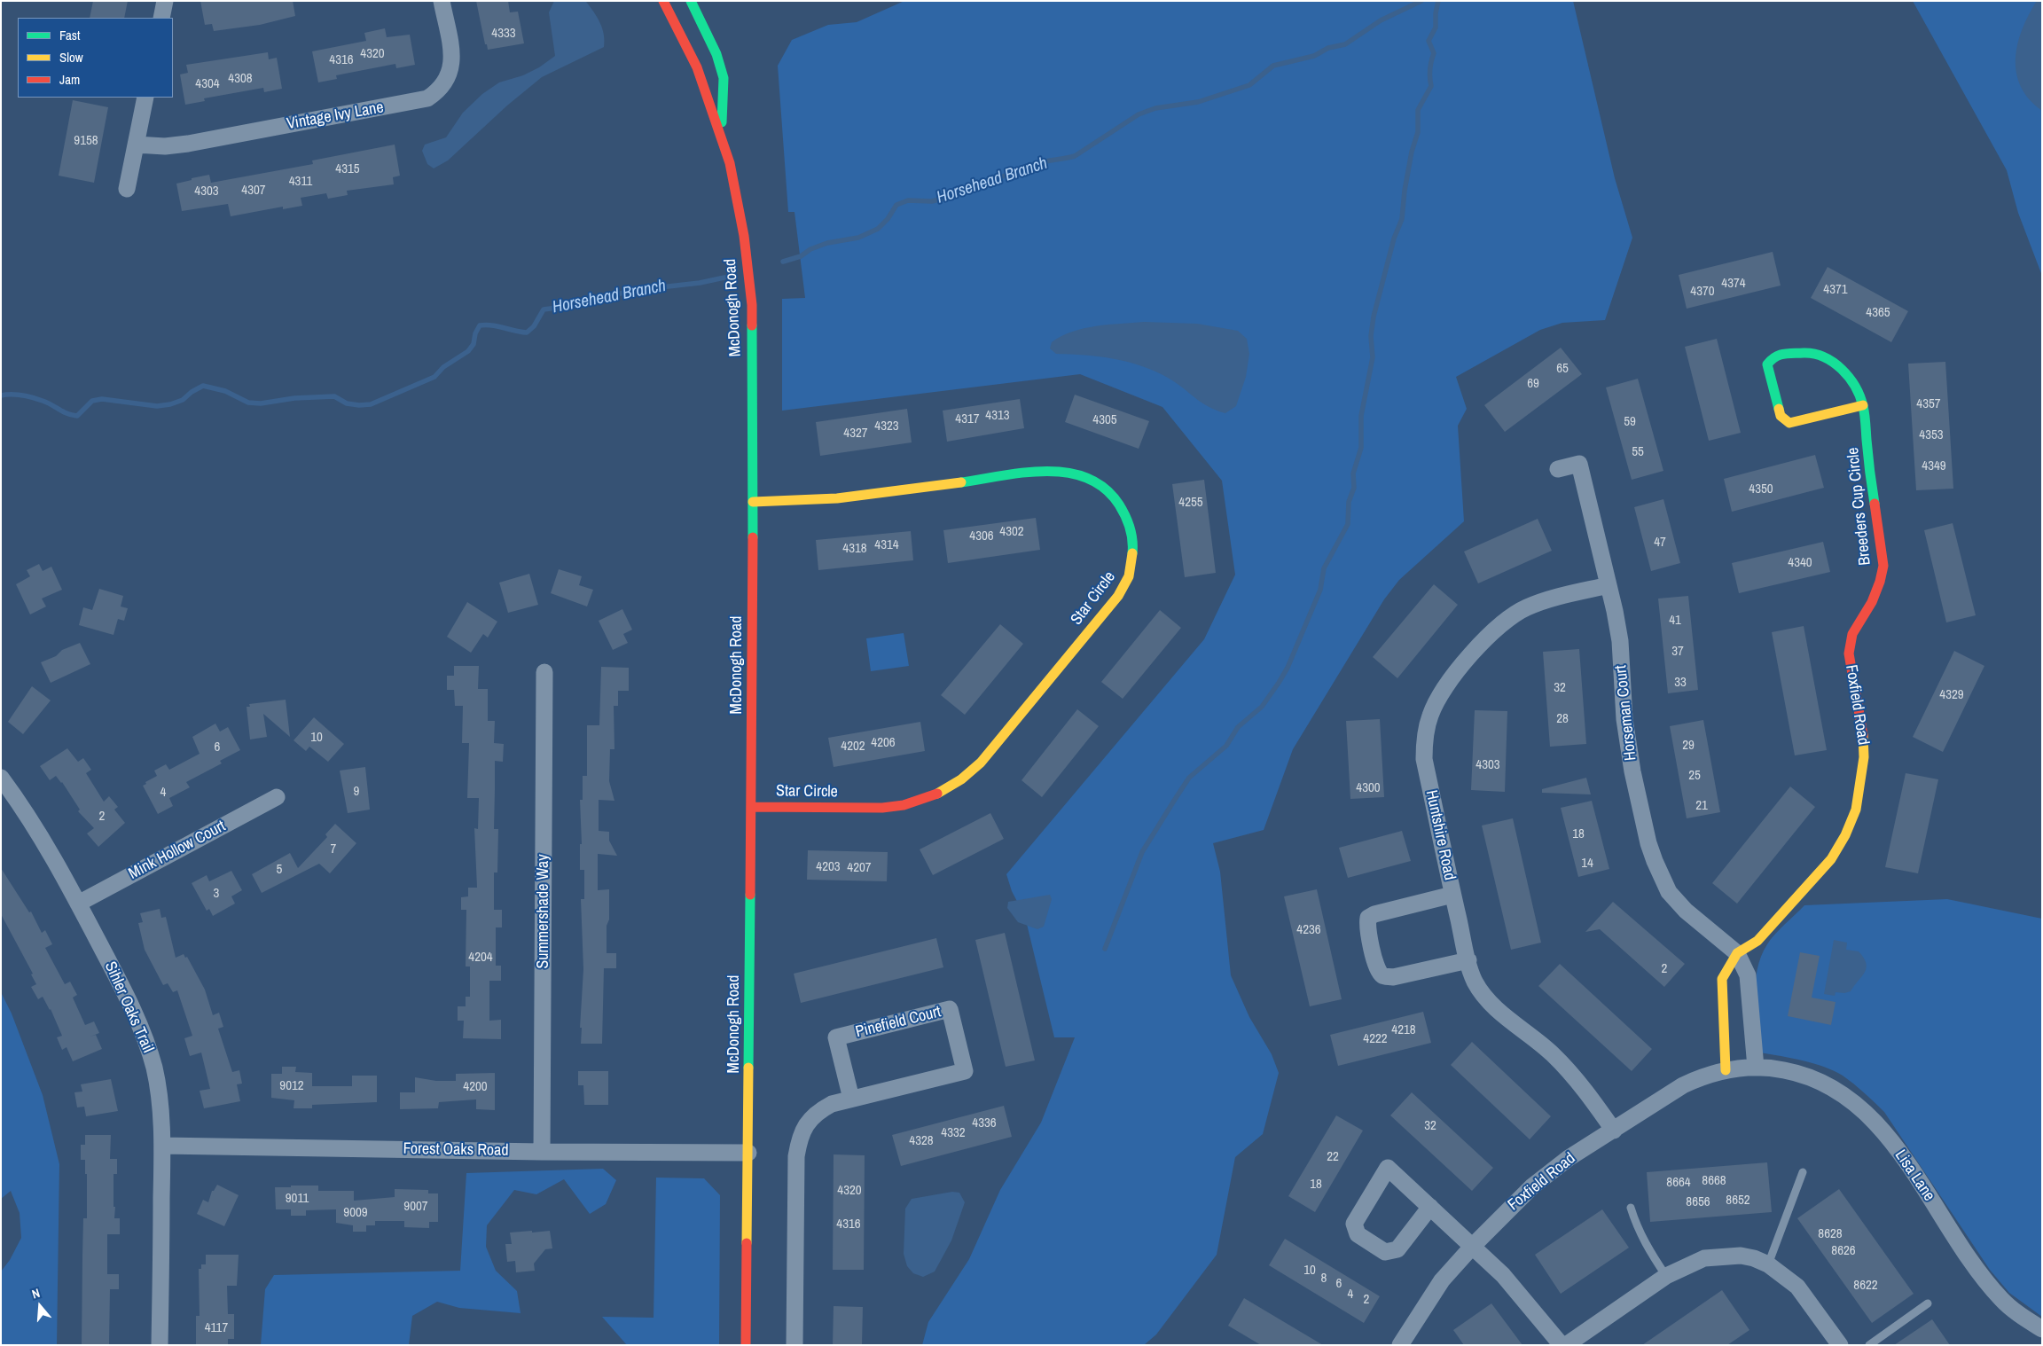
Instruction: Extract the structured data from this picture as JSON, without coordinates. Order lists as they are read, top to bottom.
{
  "streets": {
    "street": [
      "Vintage Ivy Lane",
      "McDonogh Road",
      "Breeders Cup Circle",
      "Star Circle",
      "Foxfield Road",
      "Horseman Court",
      "Huntshire Road",
      "Mink Hollow Court",
      "Summershade Way",
      "Sihler Oaks Trail",
      "Pinefield Court",
      "Forest Oaks Road",
      "Lisa Lane"
    ]
  },
  "crossings": [
    ["McDonogh Road", "Star Circle"],
    ["McDonogh Road", "Forest Oaks Road"],
    ["Breeders Cup Circle", "Foxfield Road"],
    ["Foxfield Road", "Horseman Court"],
    ["Foxfield Road", "Huntshire Road"],
    ["Foxfield Road", "Lisa Lane"],
    ["Horseman Court", "Huntshire Road"],
    ["Mink Hollow Court", "Sihler Oaks Trail"],
    ["Summershade Way", "Forest Oaks Road"],
    ["Sihler Oaks Trail", "Forest Oaks Road"]
  ],
  "water": ["Horsehead Branch"],
  "house_numbers": [
    "4333",
    "4320",
    "4316",
    "4308",
    "4304",
    "9158",
    "4315",
    "4311",
    "4307",
    "4303",
    "4374",
    "4371",
    "4370",
    "4365",
    "65",
    "69",
    "4357",
    "4313",
    "4317",
    "4305",
    "59",
    "4323",
    "4327",
    "4353",
    "55",
    "4349",
    "4350",
    "4255",
    "4302",
    "4306",
    "47",
    "4314",
    "4318",
    "4340",
    "41",
    "37",
    "33",
    "32",
    "4329",
    "28",
    "10",
    "4206",
    "29",
    "4202",
    "6",
    "4303",
    "25",
    "4300",
    "9",
    "4",
    "21",
    "2",
    "18",
    "7",
    "14",
    "4203",
    "4207",
    "5",
    "3",
    "4236",
    "4204",
    "2",
    "4218",
    "4222",
    "9012",
    "4200",
    "4336",
    "32",
    "4332",
    "4328",
    "22",
    "8668",
    "8664",
    "18",
    "4320",
    "9011",
    "8652",
    "8656",
    "9007",
    "9009",
    "4316",
    "8628",
    "8626",
    "10",
    "8",
    "6",
    "8622",
    "4",
    "2",
    "4117"
  ],
  "legend": ["Fast", "Slow", "Jam"],
  "north": "top"
}
